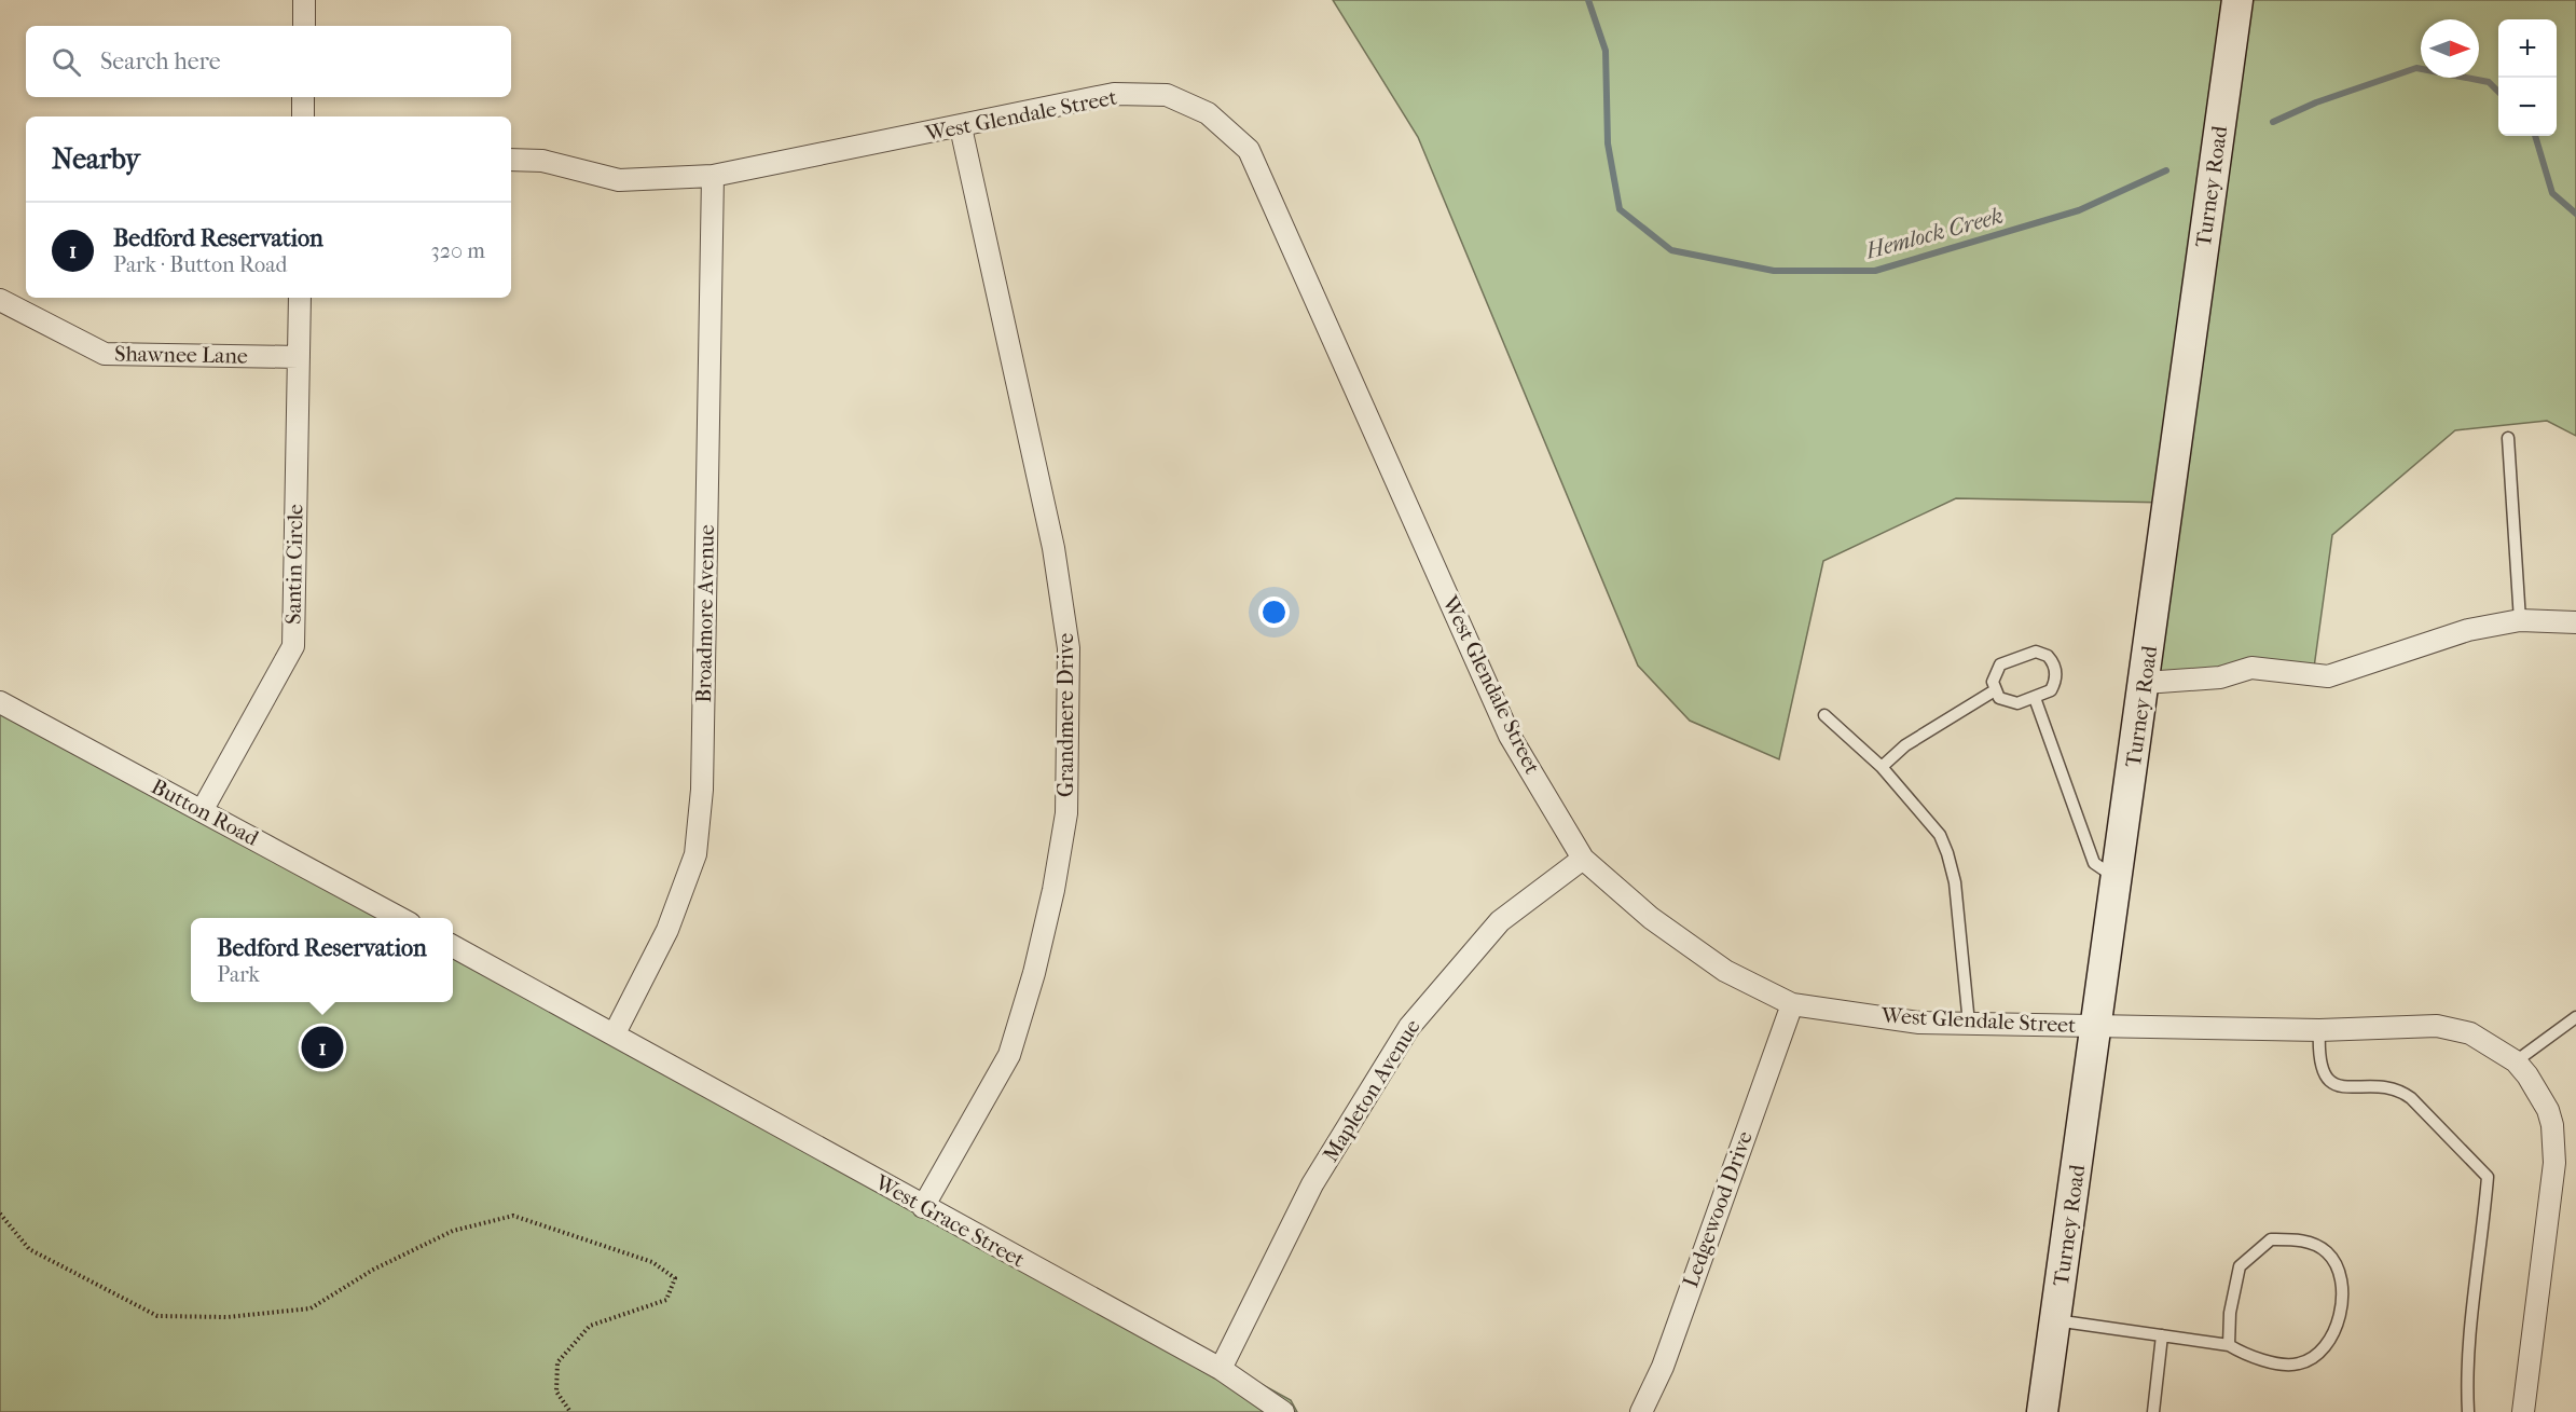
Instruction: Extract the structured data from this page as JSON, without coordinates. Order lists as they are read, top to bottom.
{
  "streets": {
    "street": [
      "West Glendale Street",
      "Turney Road",
      "Shawnee Lane",
      "Santin Circle",
      "Broadmore Avenue",
      "Grandmere Drive",
      "Button Road",
      "Mapleton Avenue",
      "Ledgewood Drive",
      "West Grace Street"
    ]
  },
  "crossings": [
    ["West Glendale Street", "Turney Road"],
    ["West Glendale Street", "Broadmore Avenue"],
    ["West Glendale Street", "Grandmere Drive"],
    ["West Glendale Street", "Mapleton Avenue"],
    ["West Glendale Street", "Ledgewood Drive"],
    ["Shawnee Lane", "Santin Circle"],
    ["Santin Circle", "Button Road"],
    ["Broadmore Avenue", "West Grace Street"],
    ["Grandmere Drive", "West Grace Street"],
    ["Mapleton Avenue", "West Grace Street"]
  ],
  "water": ["Hemlock Creek"],
  "north": "right",
  "page": {
    "map_buttons": ["+", "−"],
    "search": "Search here",
    "heading": "Nearby",
    "list": [
      {
        "mark": "1",
        "name": "Bedford Reservation",
        "note": "Park · Button Road",
        "value": "320 m"
      }
    ],
    "popup": ["Bedford Reservation", "Park"],
    "pins": "1"
  }
}
